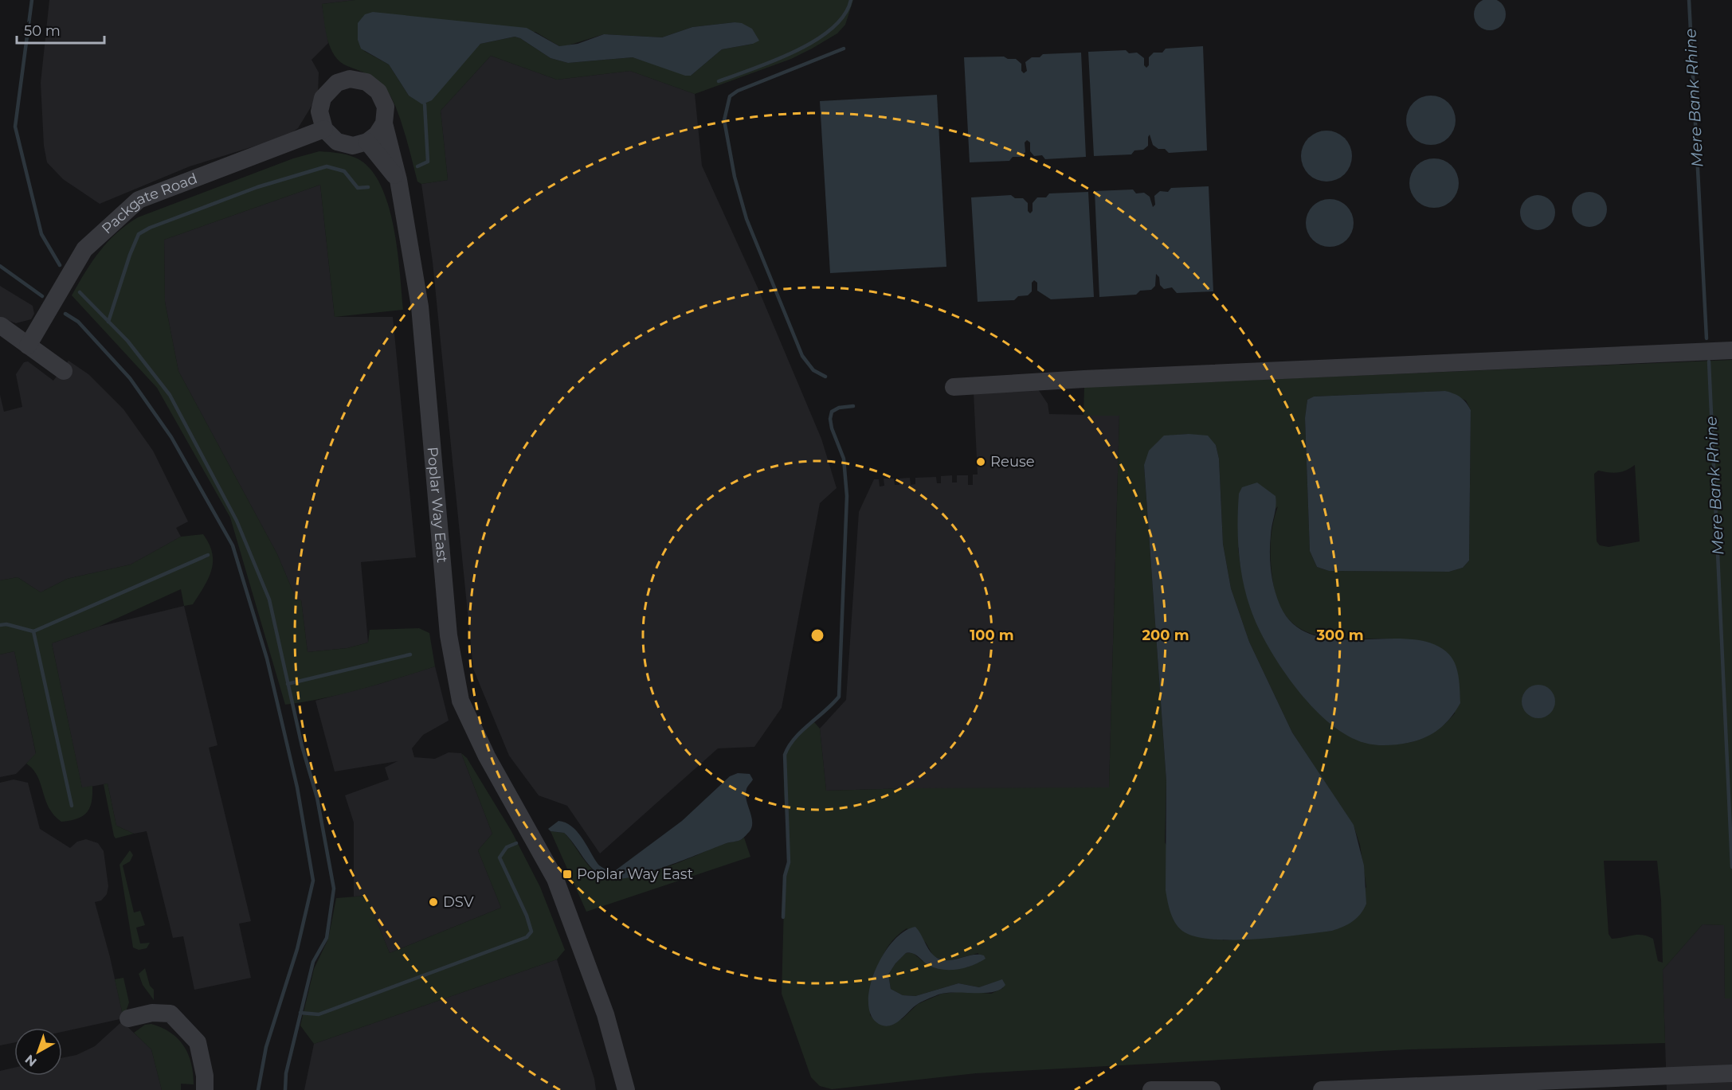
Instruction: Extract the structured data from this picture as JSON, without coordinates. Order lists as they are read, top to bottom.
{
  "streets": {
    "street": ["Packgate Road", "Poplar Way East"]
  },
  "crossings": [
    ["Packgate Road", "Poplar Way East"]
  ],
  "water": ["Mere Bank Rhine"],
  "places": {
    "other": ["Reuse", "DSV"],
    "transit": ["Poplar Way East"]
  },
  "scale_bar": "50 m",
  "north": "bottom left",
  "rings": ["100 m", "200 m", "300 m"]
}
